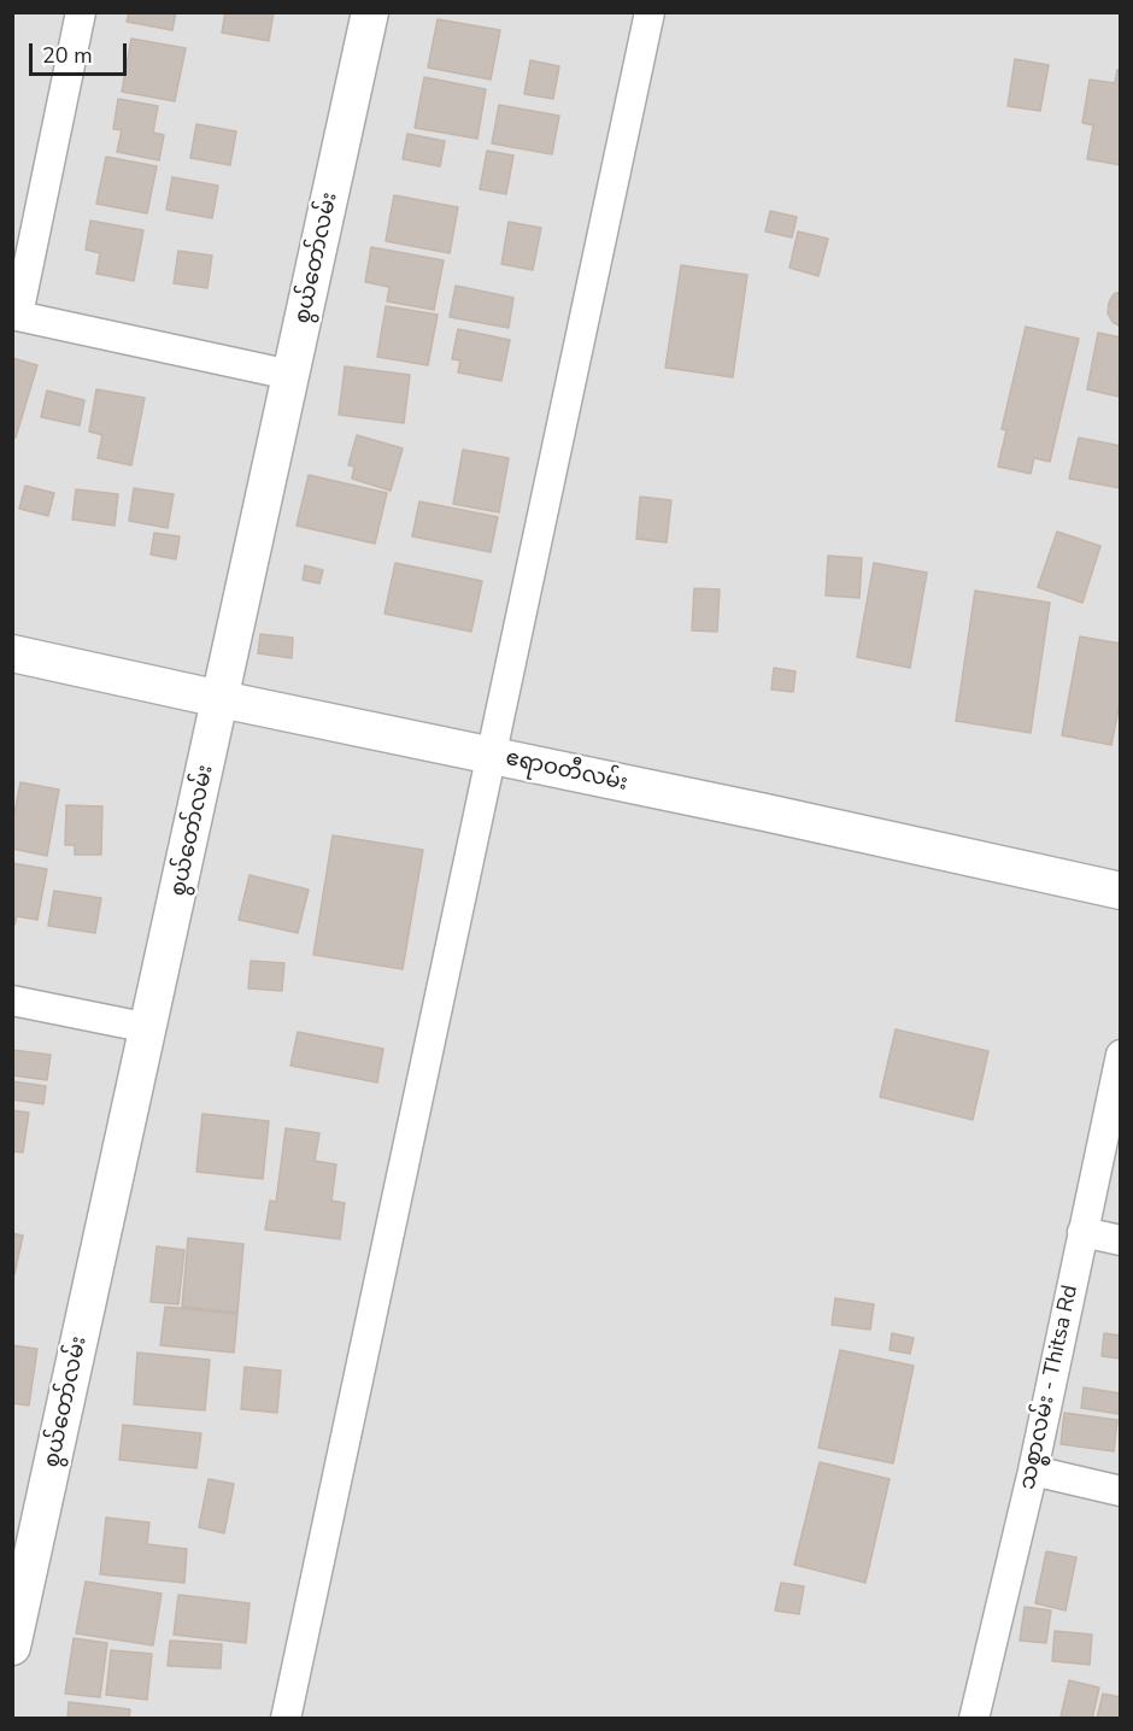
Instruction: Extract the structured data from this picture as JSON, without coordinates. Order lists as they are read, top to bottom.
{
  "streets": {
    "street": ["စွယ်တော်လမ်း", "ဧရာဝတီလမ်း", "သစ္စာလမ်း - Thitsa Rd"]
  },
  "crossings": [
    ["စွယ်တော်လမ်း", "ဧရာဝတီလမ်း"]
  ],
  "scale_bar": "20 m"
}
